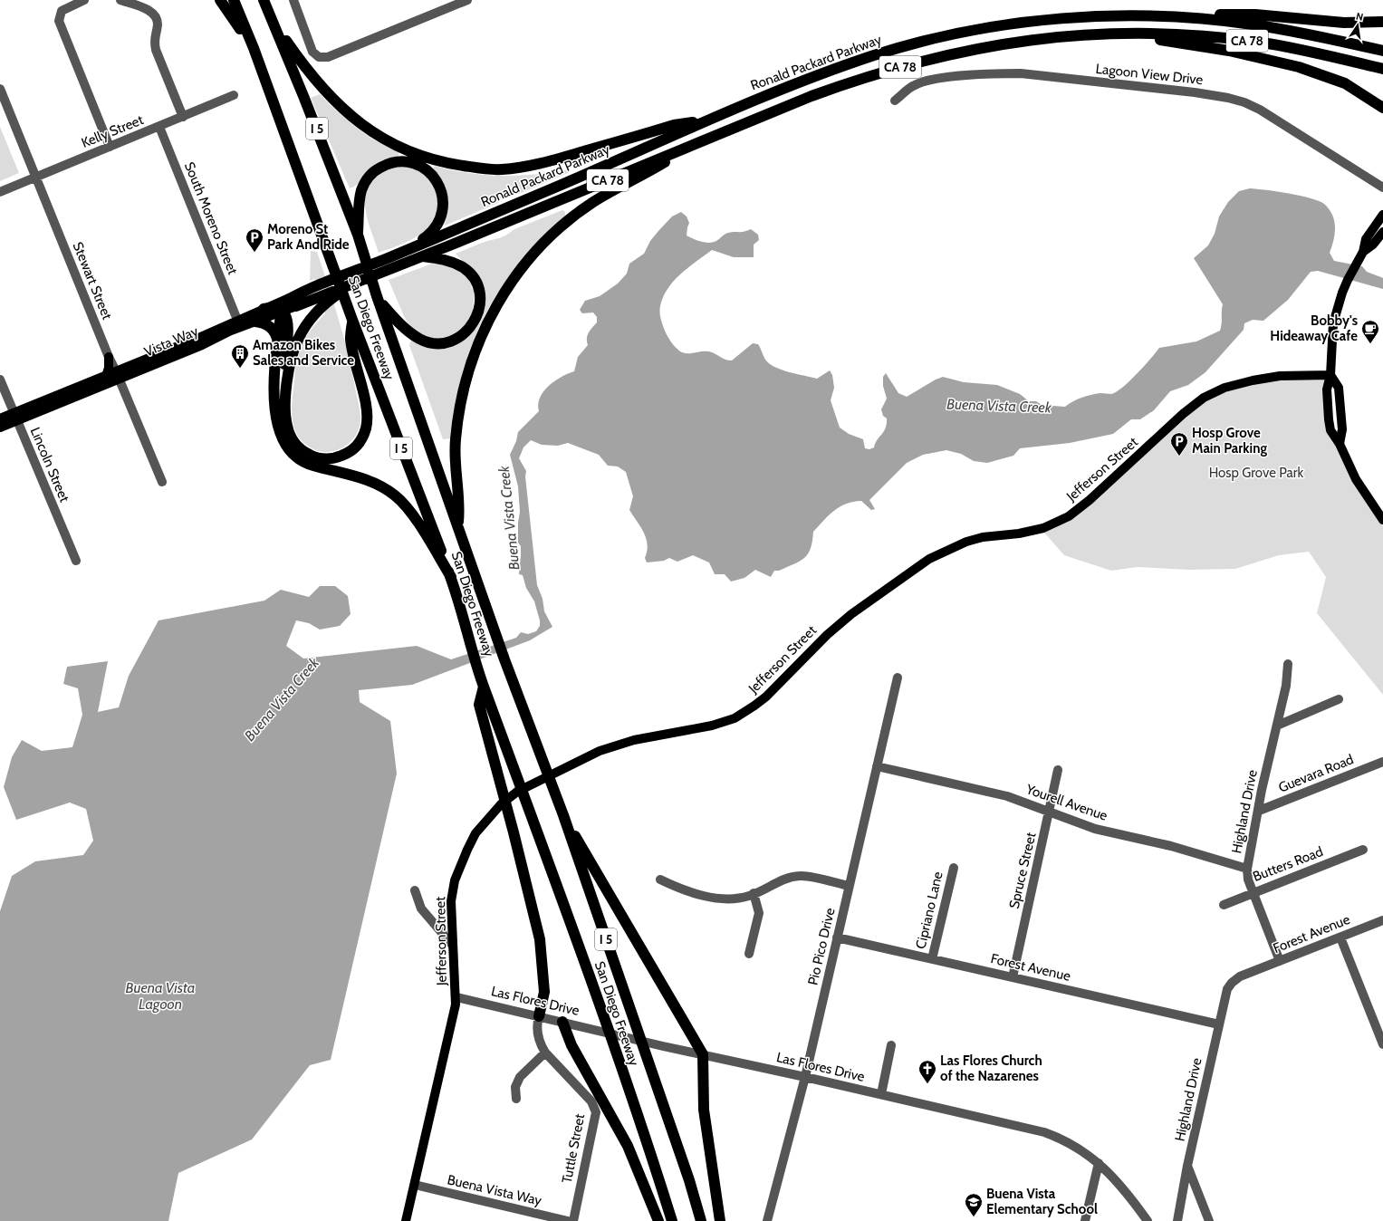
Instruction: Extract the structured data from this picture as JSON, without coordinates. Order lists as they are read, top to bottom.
{
  "streets": {
    "highway": [
      "CA 78",
      "Ronald Packard Parkway",
      "I 5",
      "San Diego Freeway"
    ],
    "main road": ["Vista Way", "Jefferson Street"],
    "street": [
      "Lagoon View Drive",
      "Kelly Street",
      "South Moreno Street",
      "Stewart Street",
      "Lincoln Street",
      "Guevara Road",
      "Yourell Avenue",
      "Highland Drive",
      "Butters Road",
      "Spruce Street",
      "Cipriano Lane",
      "Forest Avenue",
      "Pio Pico Drive",
      "Las Flores Drive",
      "Tuttle Street",
      "Buena Vista Way"
    ]
  },
  "crossings": [
    ["Ronald Packard Parkway", "Vista Way"],
    ["Kelly Street", "South Moreno Street"],
    ["Kelly Street", "Stewart Street"],
    ["South Moreno Street", "Vista Way"],
    ["Stewart Street", "Vista Way"],
    ["Vista Way", "Lincoln Street"],
    ["Jefferson Street", "Las Flores Drive"],
    ["Jefferson Street", "Buena Vista Way"],
    ["Guevara Road", "Highland Drive"],
    ["Yourell Avenue", "Highland Drive"],
    ["Yourell Avenue", "Spruce Street"],
    ["Yourell Avenue", "Pio Pico Drive"],
    ["Highland Drive", "Butters Road"],
    ["Highland Drive", "Forest Avenue"],
    ["Spruce Street", "Forest Avenue"],
    ["Cipriano Lane", "Forest Avenue"],
    ["Forest Avenue", "Pio Pico Drive"],
    ["Pio Pico Drive", "Las Flores Drive"],
    ["Las Flores Drive", "Tuttle Street"]
  ],
  "water": ["Buena Vista Creek", "Buena Vista Lagoon"],
  "parks": ["Hosp Grove Park"],
  "places": {
    "parking": ["Moreno St Park And Ride", "Hosp Grove Main Parking"],
    "cafe": ["Bobby's Hideaway Cafe"],
    "building": ["Amazon Bikes Sales and Service"],
    "church": ["Las Flores Church of the Nazarenes"],
    "school or university": ["Buena Vista Elementary School"]
  },
  "north": "top"
}
